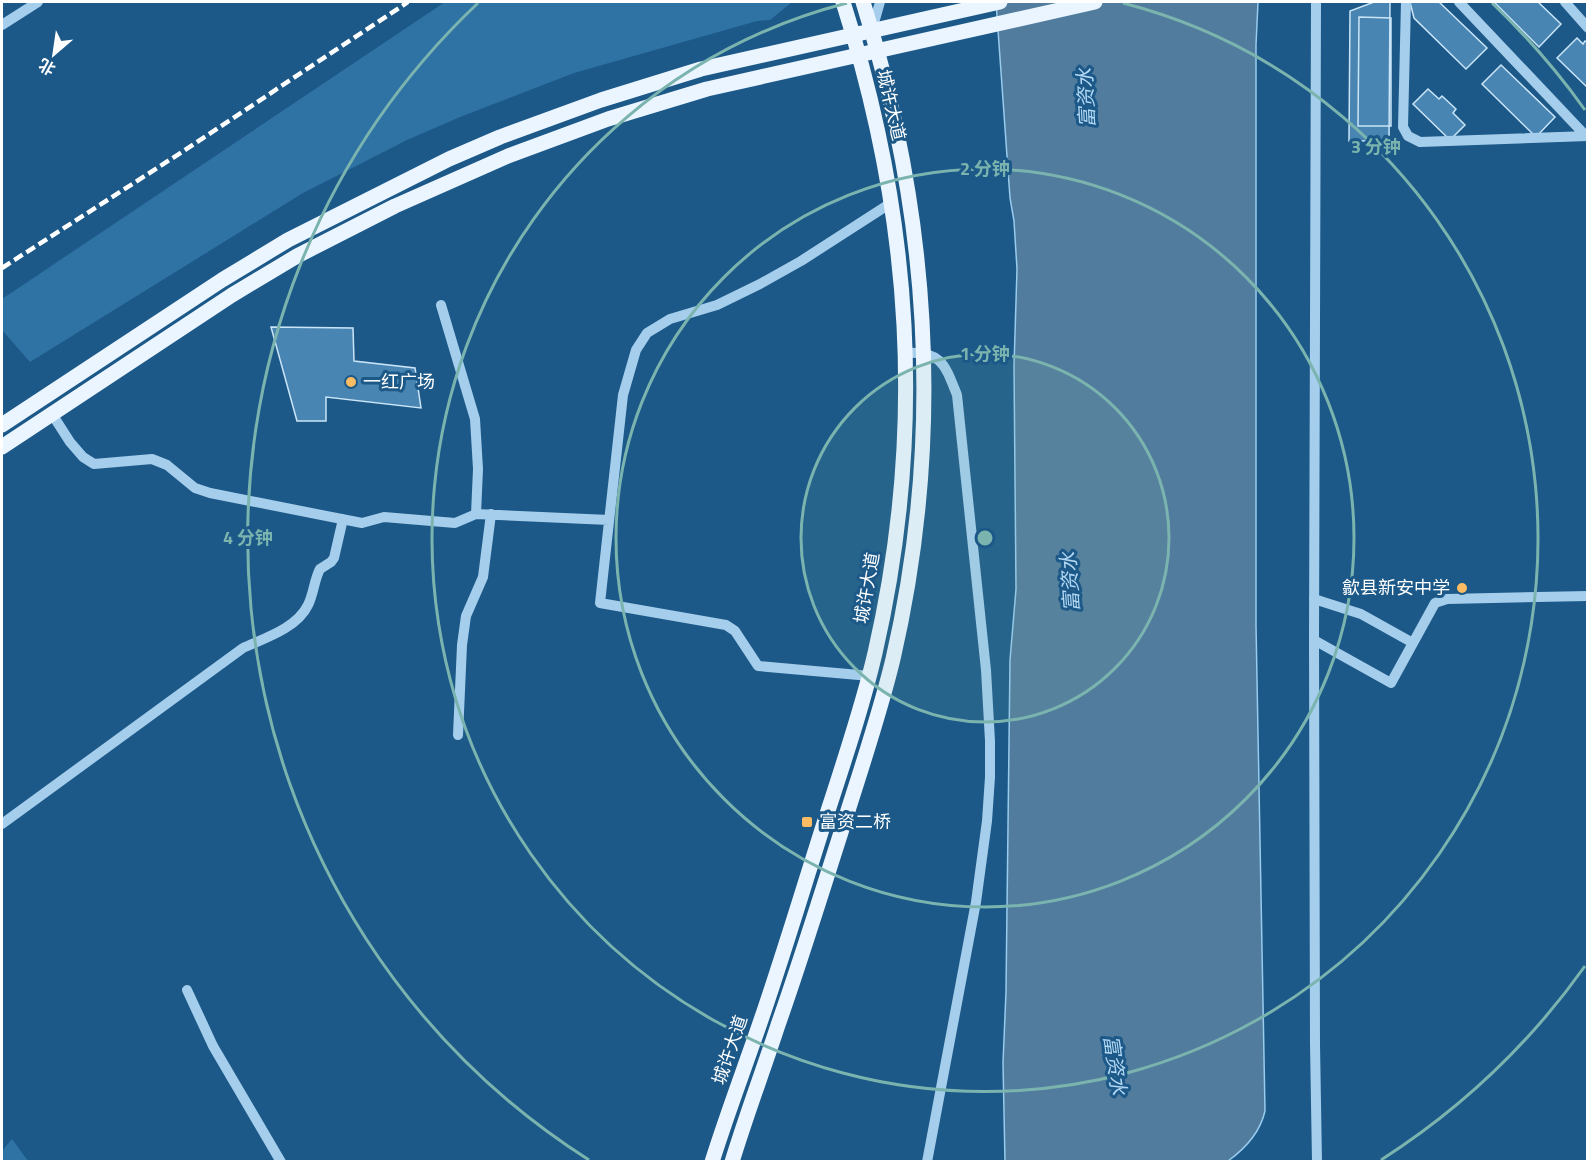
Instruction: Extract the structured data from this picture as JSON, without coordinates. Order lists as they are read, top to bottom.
{
  "streets": {
    "main road": ["城许大道"]
  },
  "water": ["富资水"],
  "places": {
    "other": ["一红广场", "歙县新安中学"],
    "transit": ["富资二桥"]
  },
  "north": "bottom left",
  "rings": [
    "3 分钟",
    "2 分钟",
    "1 分钟",
    "4 分钟"
  ]
}
